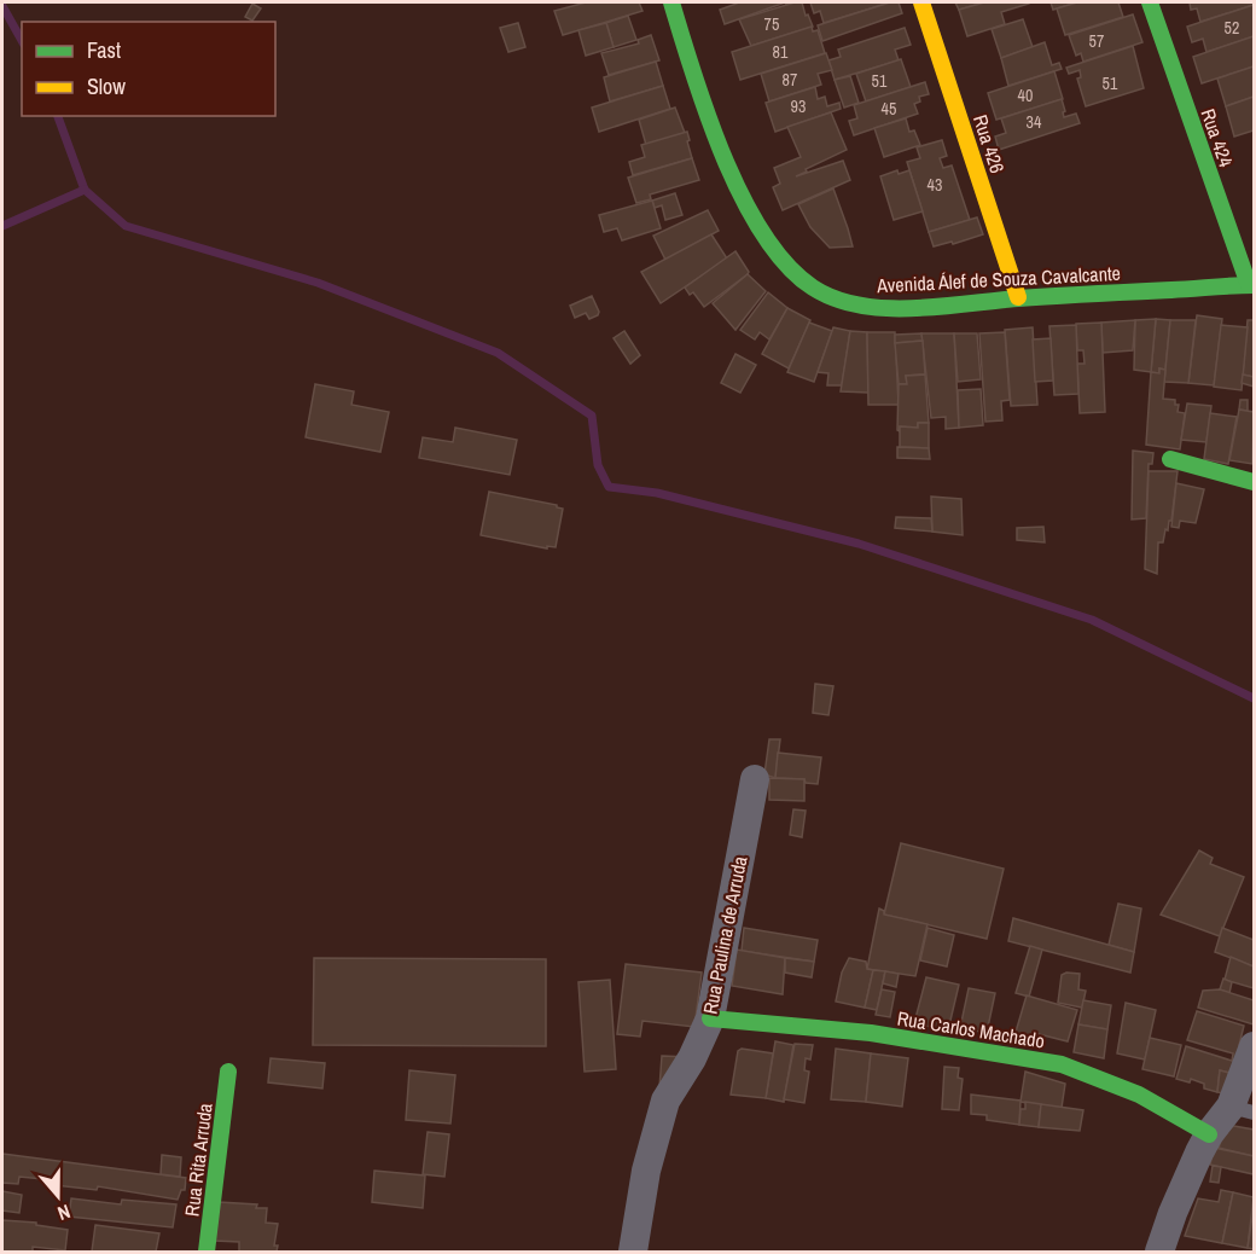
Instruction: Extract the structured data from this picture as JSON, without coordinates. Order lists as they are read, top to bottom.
{
  "streets": {
    "street": [
      "Rua 424",
      "Rua 426",
      "Avenida Álef de Souza Cavalcante",
      "Rua Paulina de Arruda",
      "Rua Carlos Machado",
      "Rua Rita Arruda"
    ]
  },
  "crossings": [
    ["Rua 424", "Avenida Álef de Souza Cavalcante"],
    ["Rua 426", "Avenida Álef de Souza Cavalcante"],
    ["Rua Paulina de Arruda", "Rua Carlos Machado"]
  ],
  "house_numbers": [
    "75",
    "52",
    "57",
    "81",
    "87",
    "51",
    "51",
    "40",
    "93",
    "45",
    "34",
    "43"
  ],
  "legend": ["Fast", "Slow"],
  "north": "bottom"
}
